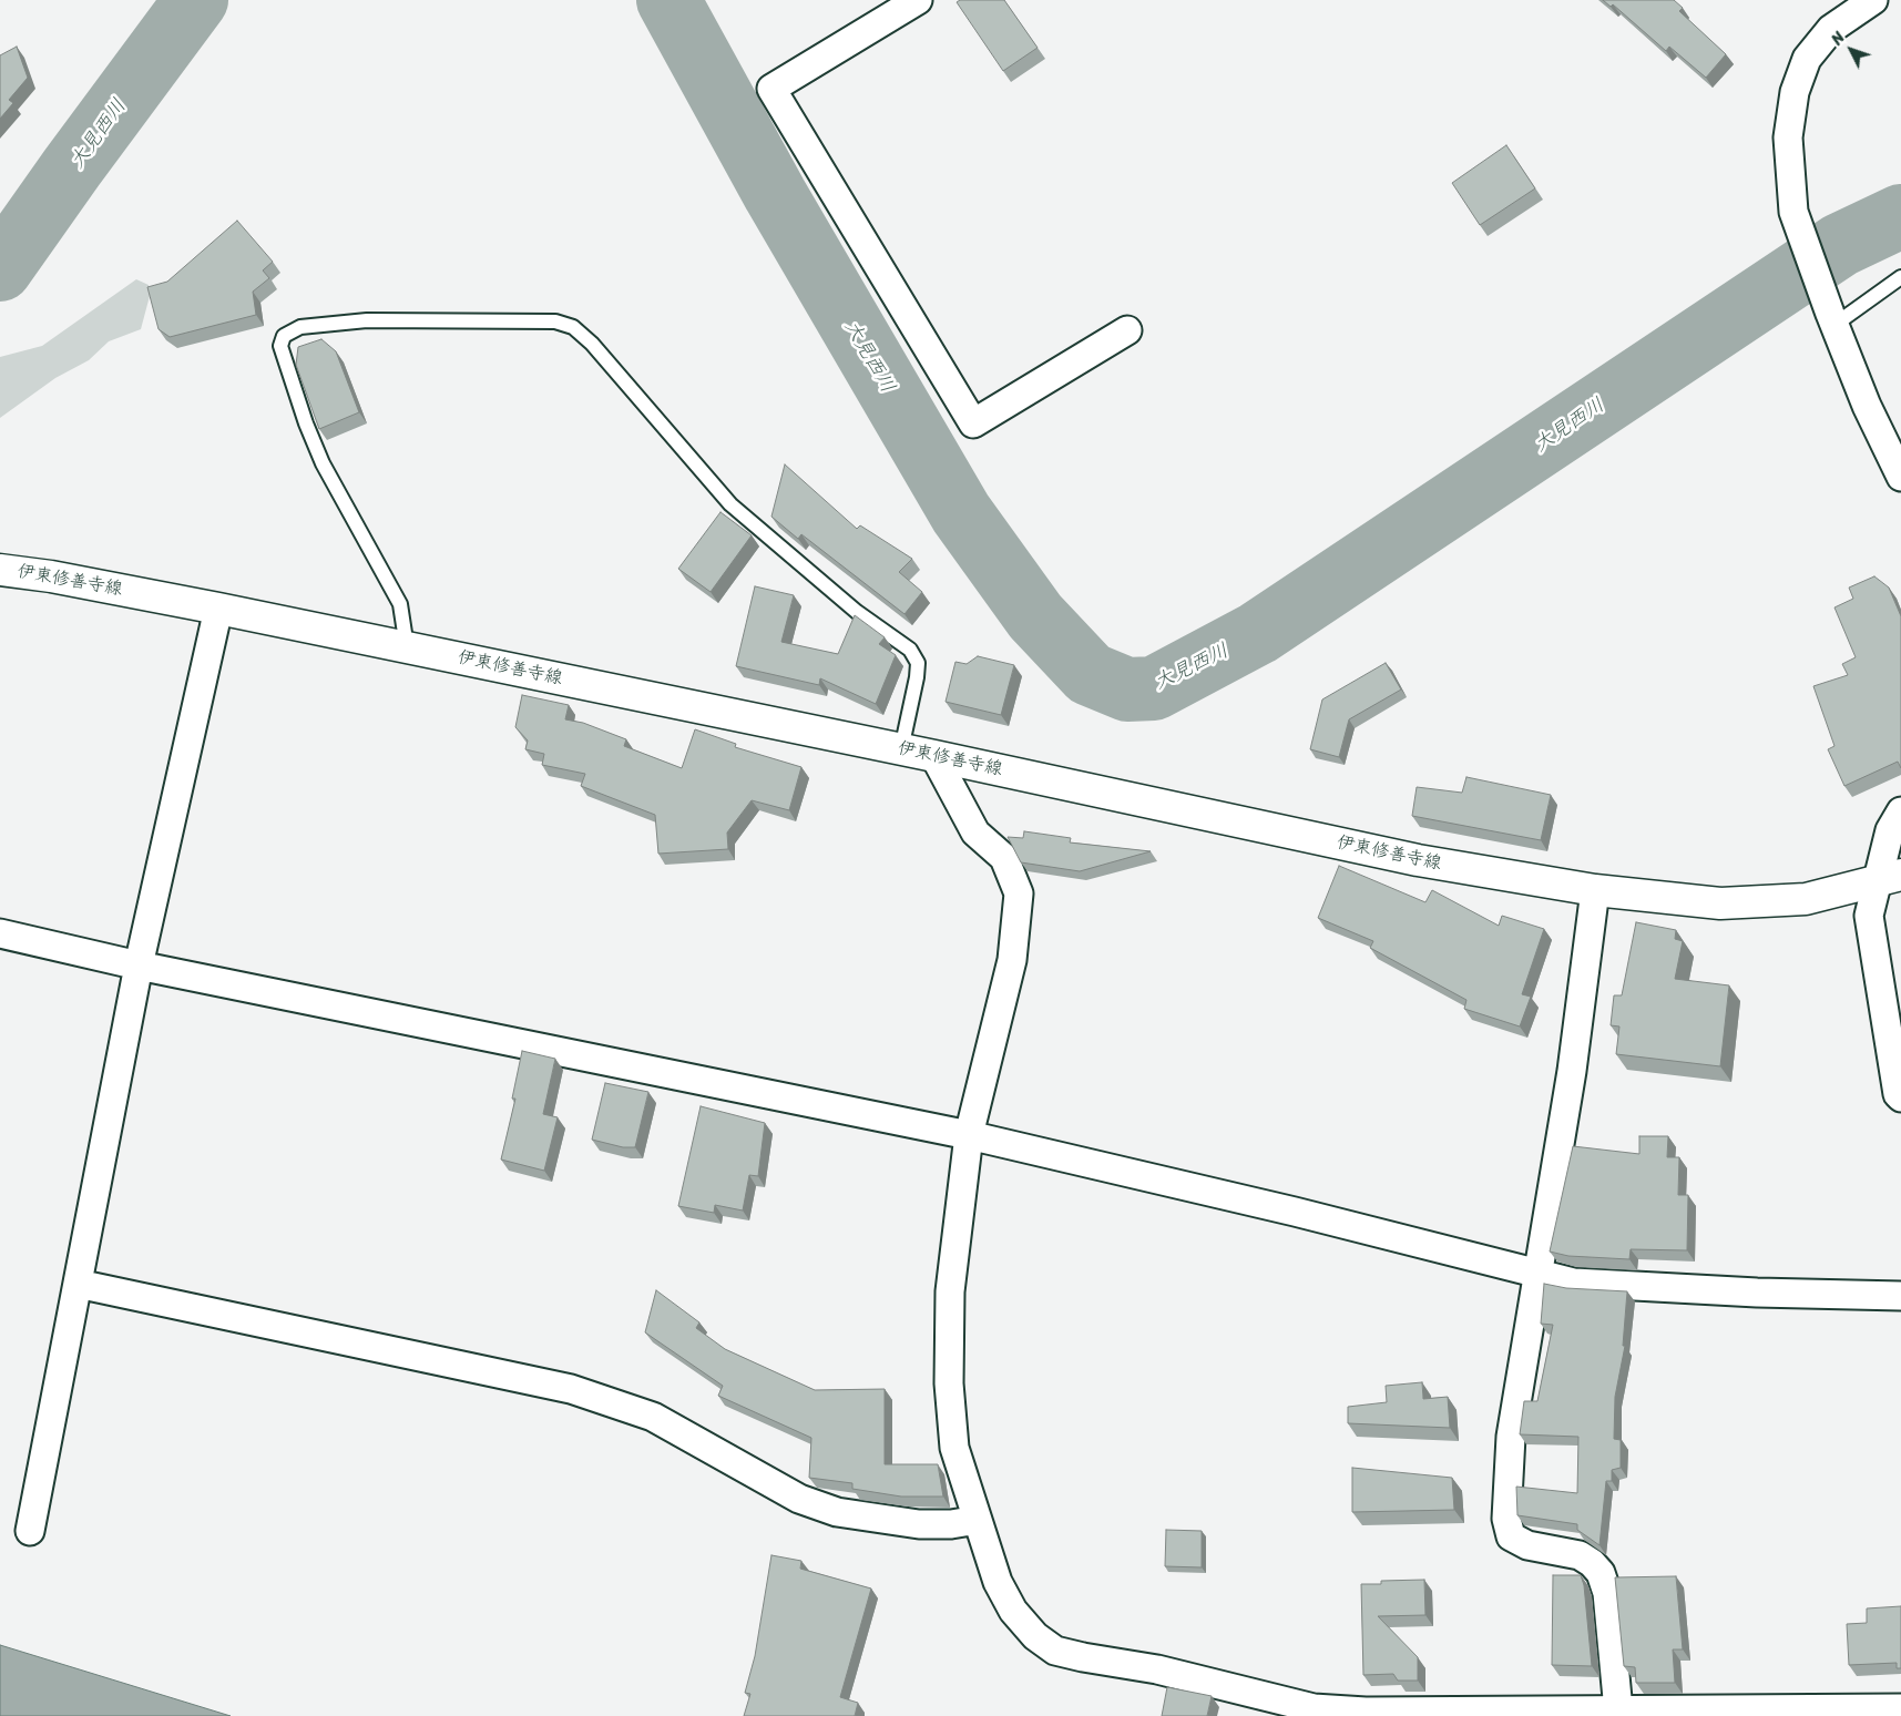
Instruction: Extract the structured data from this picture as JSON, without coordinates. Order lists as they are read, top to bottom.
{
  "streets": {
    "main road": ["伊東修善寺線"]
  },
  "water": ["大見西川"],
  "north": "top left"
}
